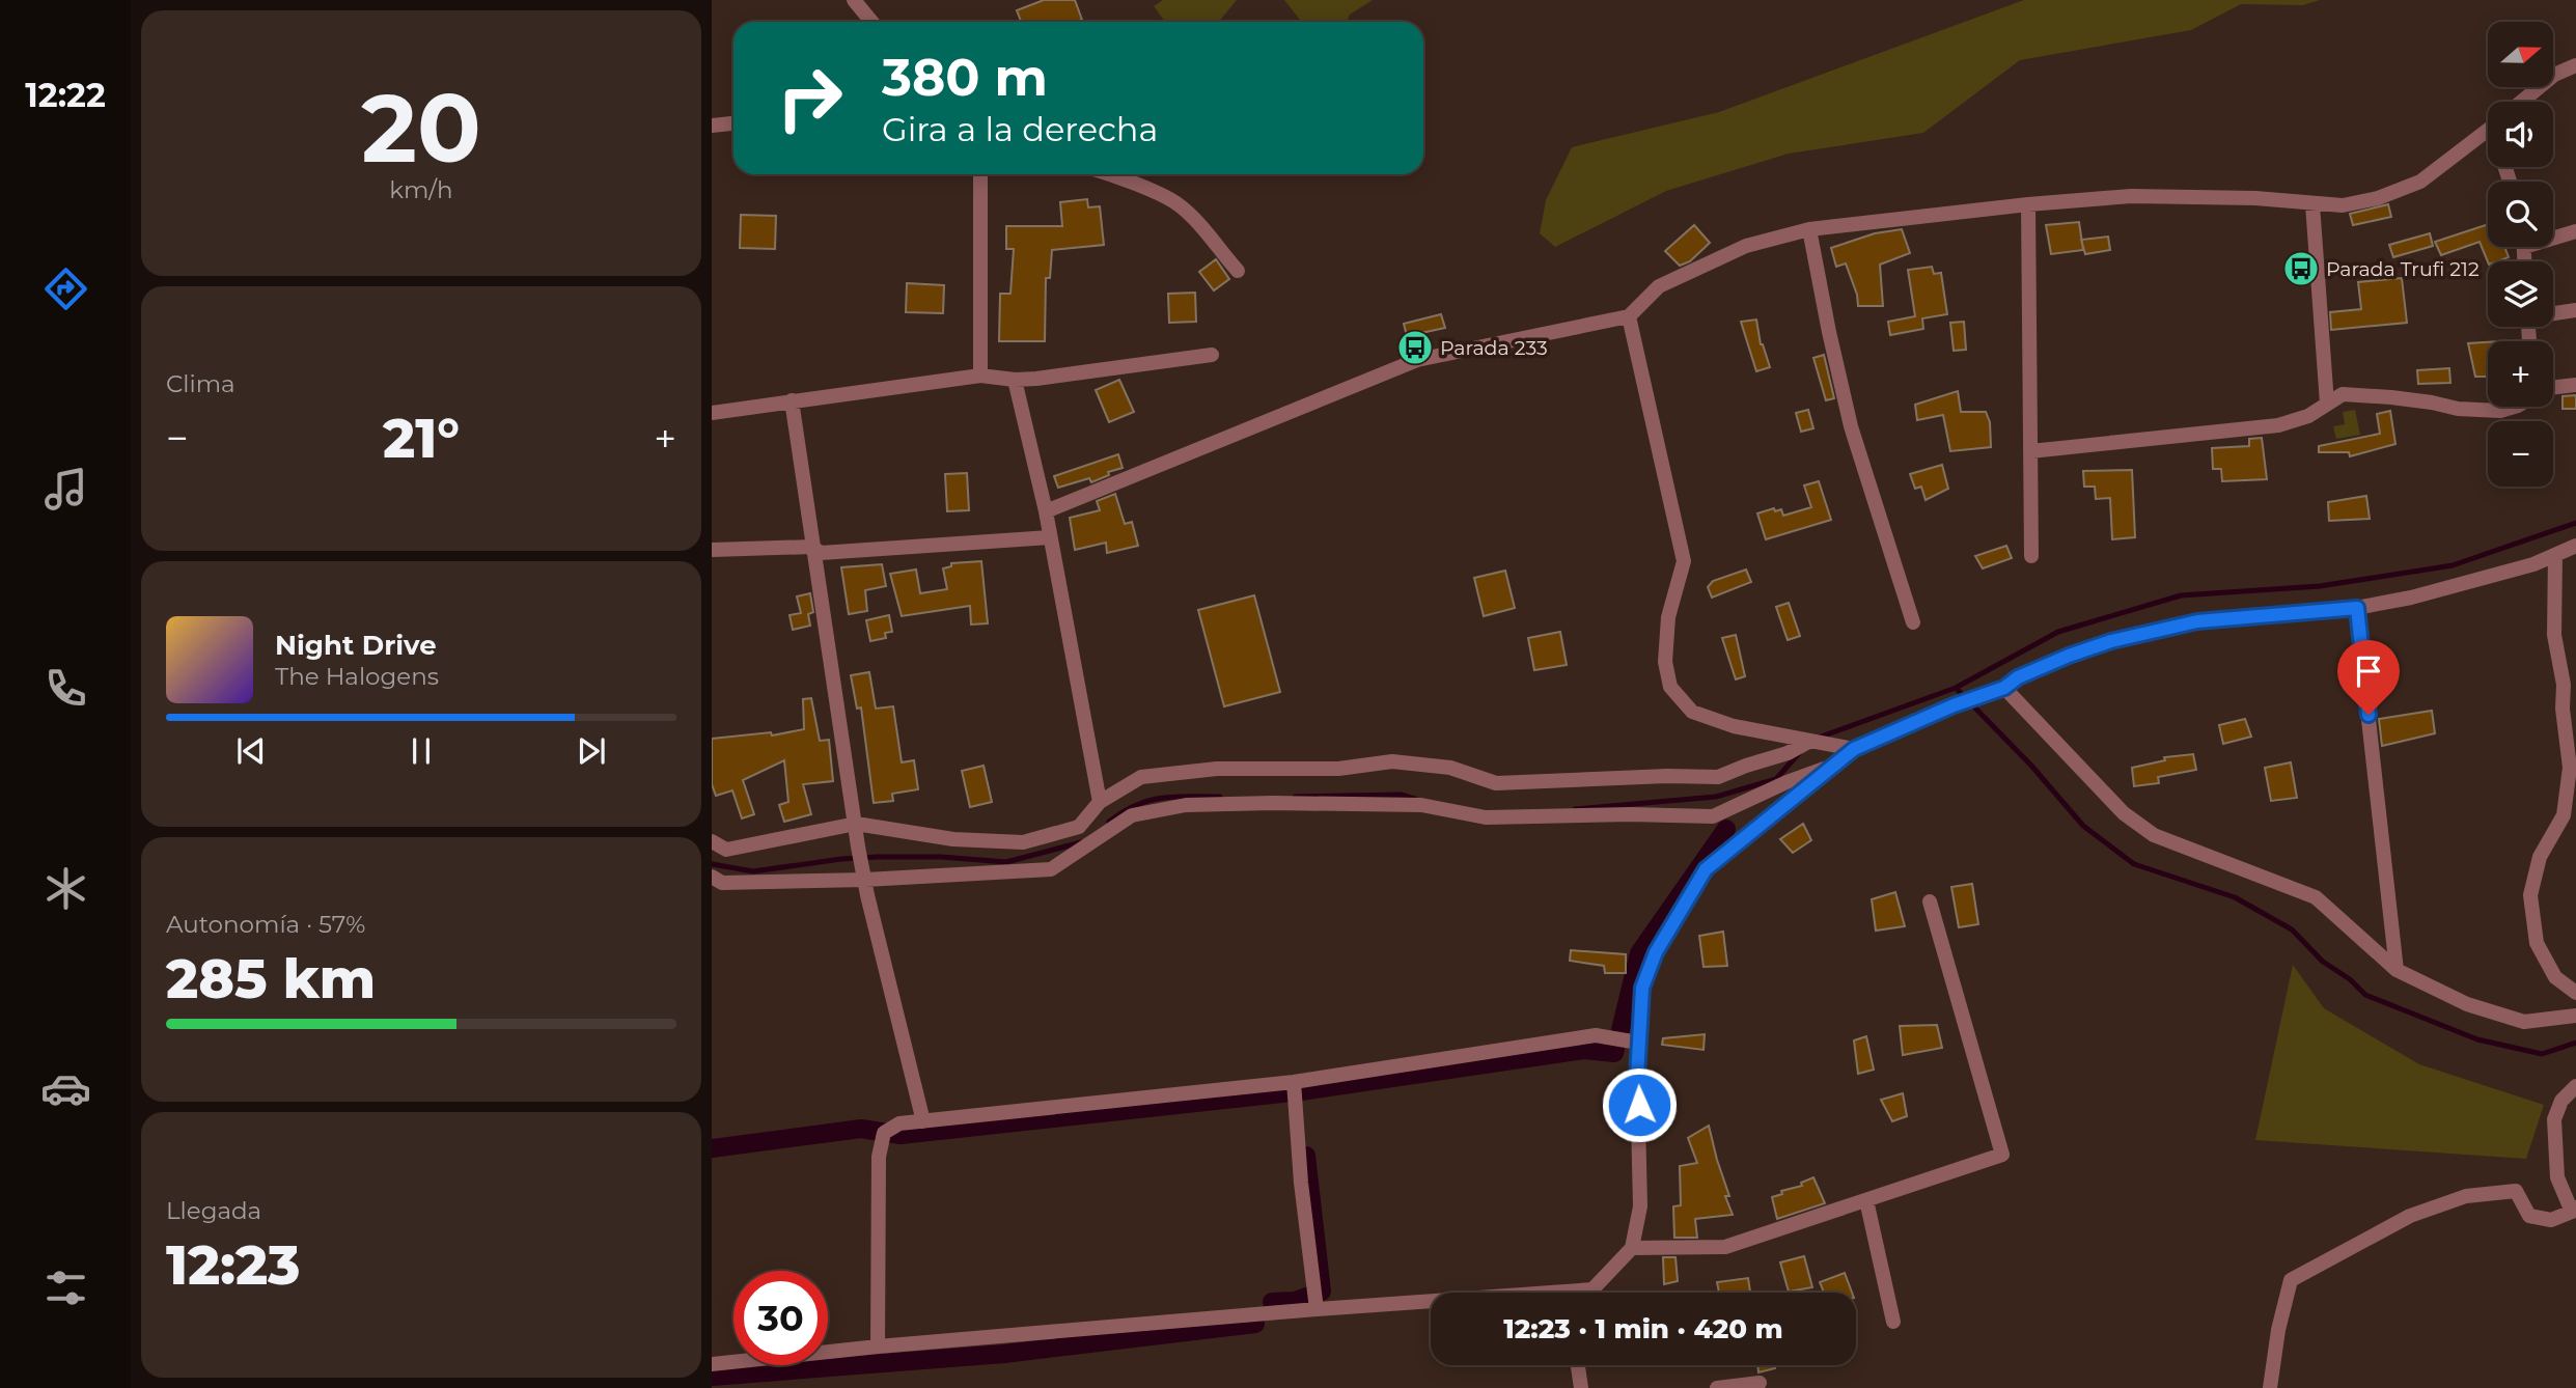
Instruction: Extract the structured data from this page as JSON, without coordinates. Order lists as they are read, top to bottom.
{
  "places": {
    "bus stop": ["Parada Trufi 212", "Parada 233"]
  },
  "north": "right",
  "page": {
    "tabs": "12:22",
    "tile": [
      ["20", "km/h"],
      "Clima",
      ["Autonomía · 57%", "285 km"],
      ["Llegada", "12:23"]
    ],
    "map_buttons": ["+", "−"],
    "turn": ["380 m", "Gira a la derecha"],
    "heat": ["−", "21°", "+"],
    "song": ["Night Drive", "The Halogens"],
    "limit": "30",
    "trip": "12:23 · 1 min · 420 m"
  }
}
